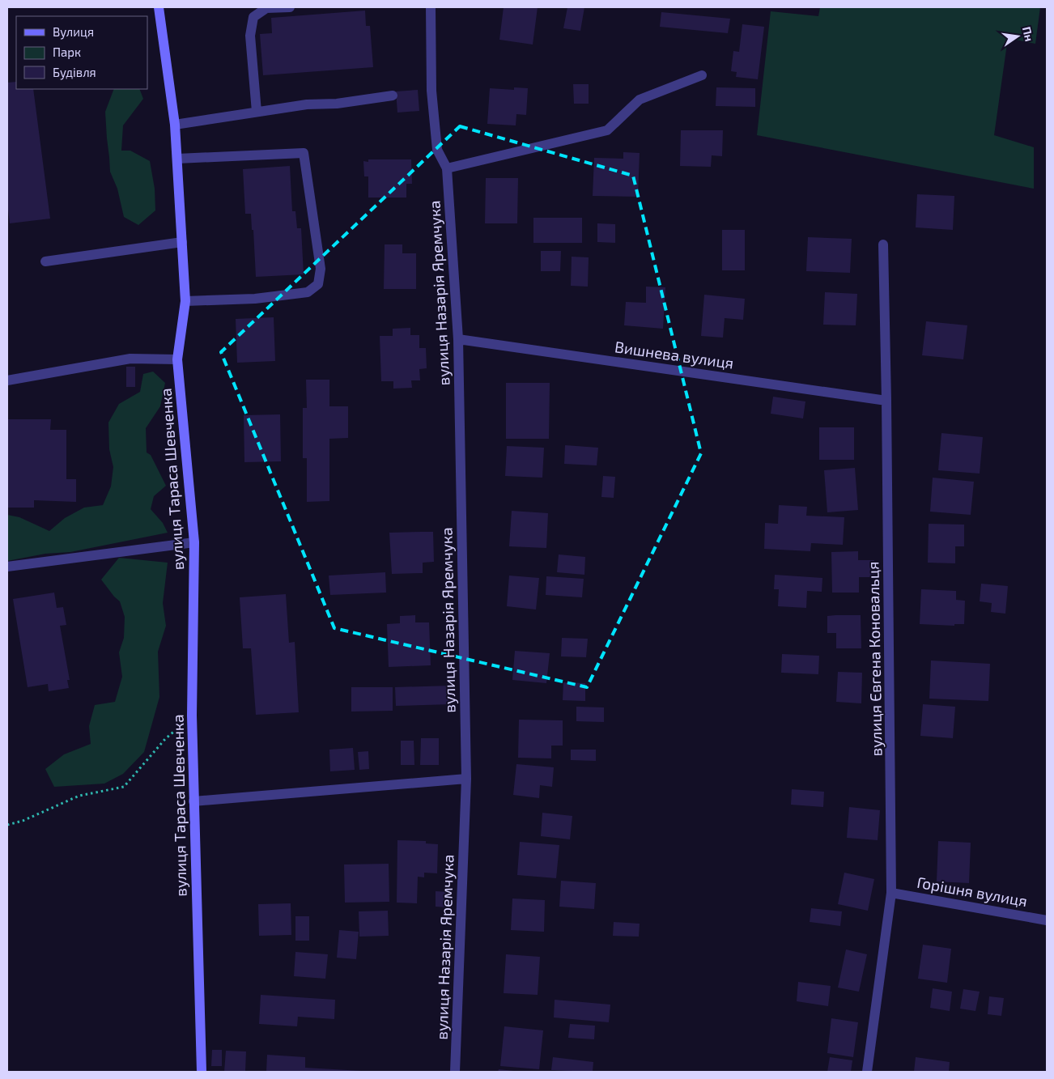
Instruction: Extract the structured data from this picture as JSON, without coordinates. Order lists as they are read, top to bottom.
{
  "streets": {
    "street": [
      "вулиця Назарія Яремчука",
      "Вишнева вулиця",
      "вулиця Тараса Шевченка",
      "вулиця Євгена Коновальця",
      "Горішня вулиця"
    ]
  },
  "crossings": [
    ["вулиця Назарія Яремчука", "Вишнева вулиця"],
    ["Вишнева вулиця", "вулиця Євгена Коновальця"],
    ["вулиця Євгена Коновальця", "Горішня вулиця"]
  ],
  "legend": ["Вулиця", "Парк", "Будівля"],
  "north": "right"
}
